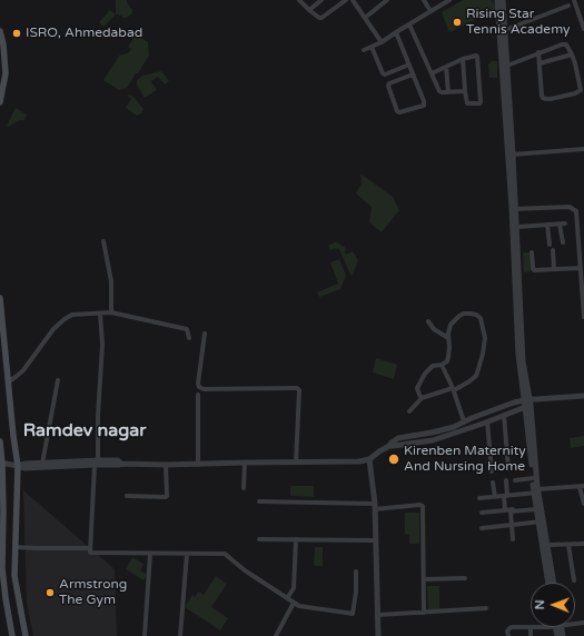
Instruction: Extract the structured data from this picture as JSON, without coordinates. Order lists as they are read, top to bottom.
{
  "districts": ["Ramdev nagar"],
  "places": [
    "Rising Star Tennis Academy",
    "ISRO, Ahmedabad",
    "Kirenben Maternity And Nursing Home",
    "Armstrong The Gym"
  ],
  "north": "left"
}
